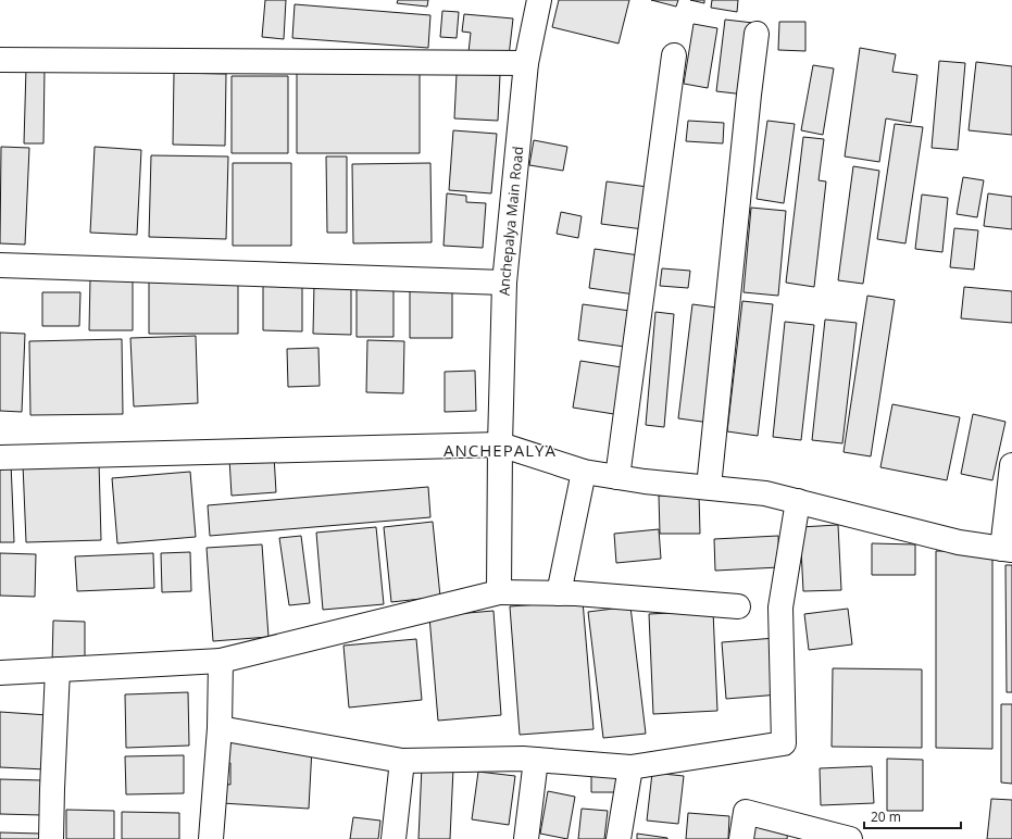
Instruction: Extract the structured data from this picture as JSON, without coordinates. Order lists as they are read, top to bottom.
{
  "streets": {
    "street": ["Anchepalya Main Road"]
  },
  "districts": ["ANCHEPALYA"],
  "scale_bar": "20 m"
}
